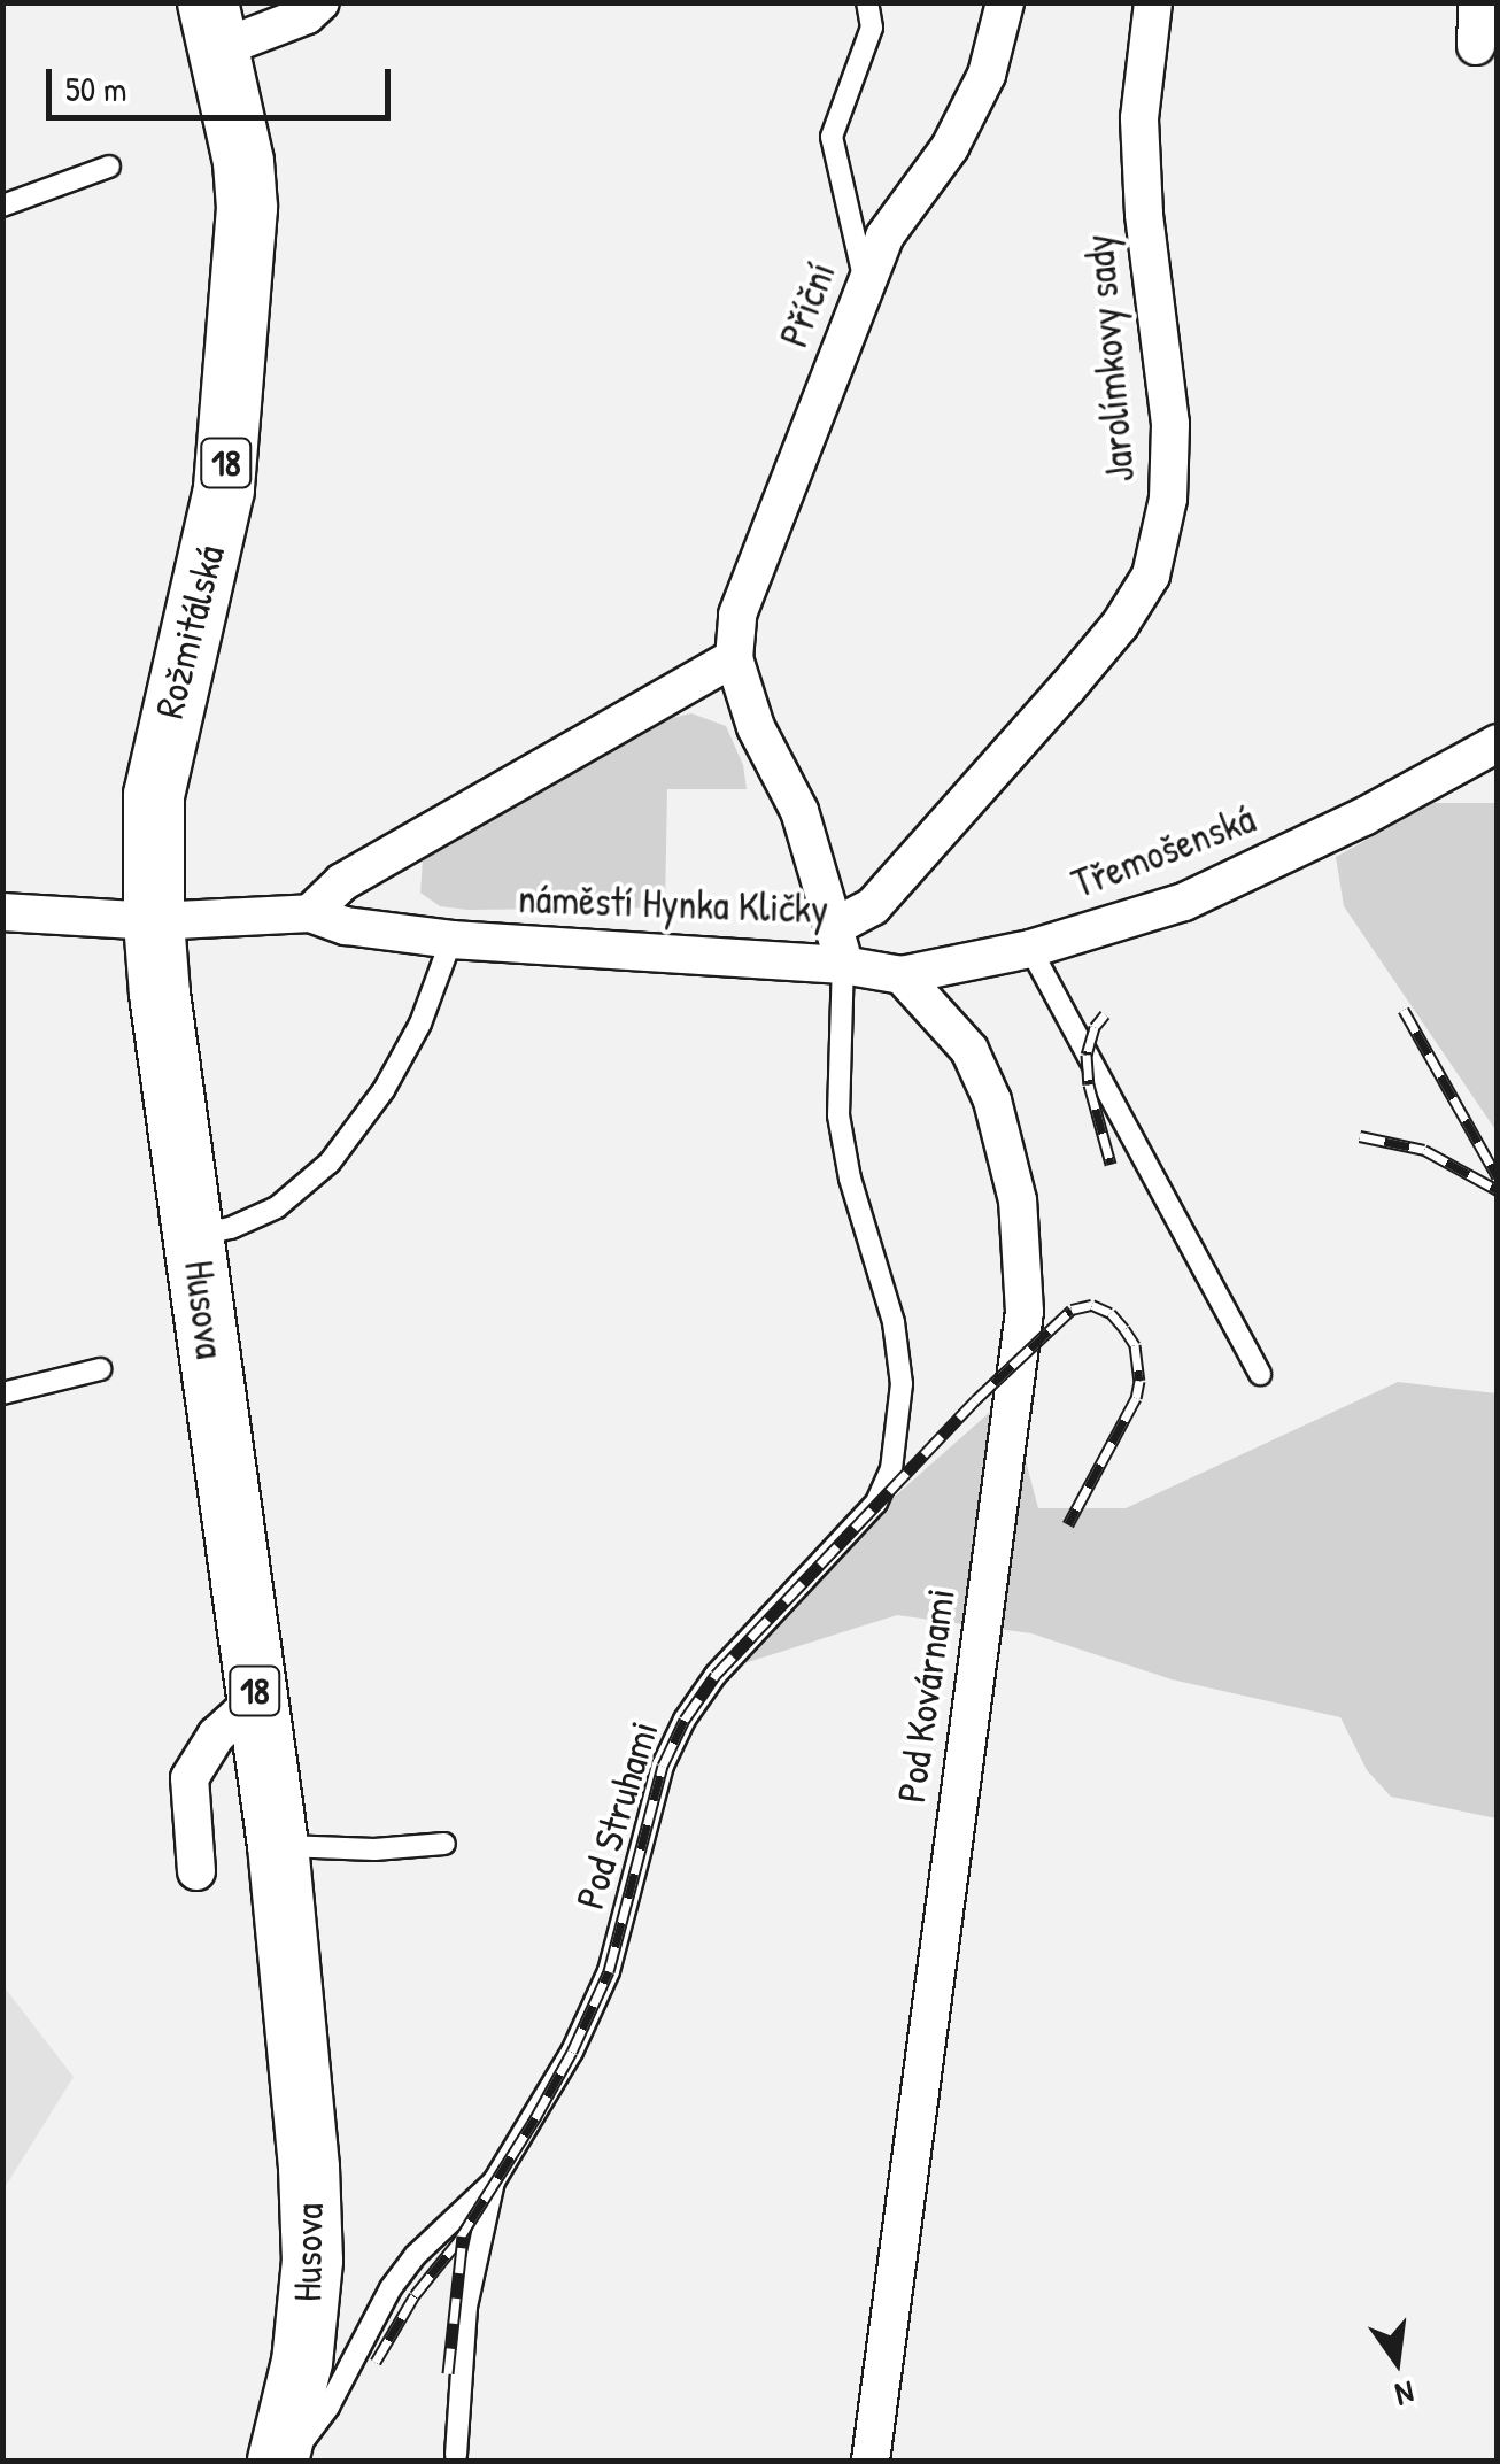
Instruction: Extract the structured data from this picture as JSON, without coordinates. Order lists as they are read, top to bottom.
{
  "streets": {
    "main road": ["18", "Rožmitálská", "Husova"],
    "street": [
      "Příční",
      "Jarolímkovy sady",
      "Třemošenská",
      "náměstí Hynka Kličky",
      "Pod Kovárnami"
    ],
    "lane": ["Pod Struhami"]
  },
  "crossings": [
    ["Příční", "náměstí Hynka Kličky"],
    ["Jarolímkovy sady", "náměstí Hynka Kličky"],
    ["Rožmitálská", "náměstí Hynka Kličky"],
    ["Rožmitálská", "Husova"],
    ["Třemošenská", "náměstí Hynka Kličky"],
    ["Třemošenská", "Pod Kovárnami"],
    ["Třemošenská", "Pod Struhami"],
    ["náměstí Hynka Kličky", "Husova"],
    ["náměstí Hynka Kličky", "Pod Struhami"],
    ["Husova", "Pod Struhami"]
  ],
  "scale_bar": "50 m",
  "north": "bottom"
}
